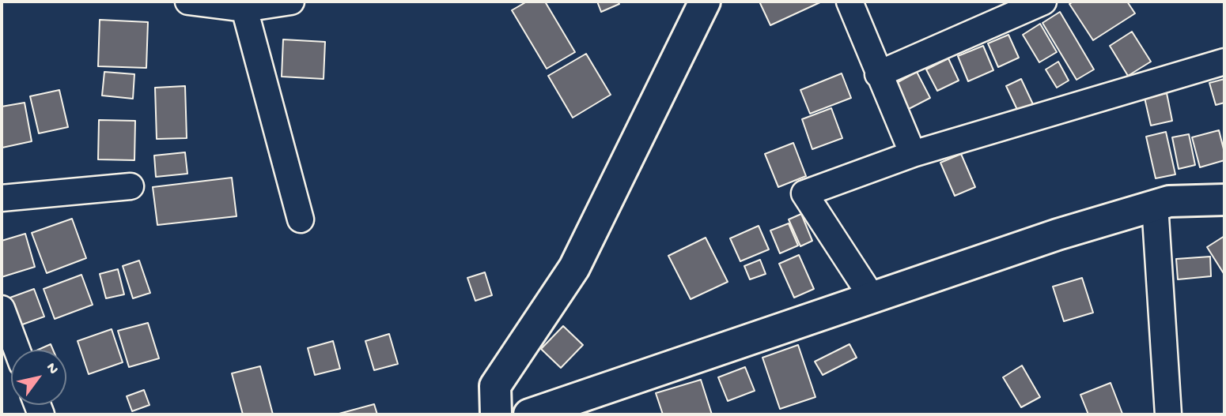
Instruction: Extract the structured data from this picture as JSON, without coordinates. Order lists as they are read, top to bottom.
{
  "north": "top right"
}
